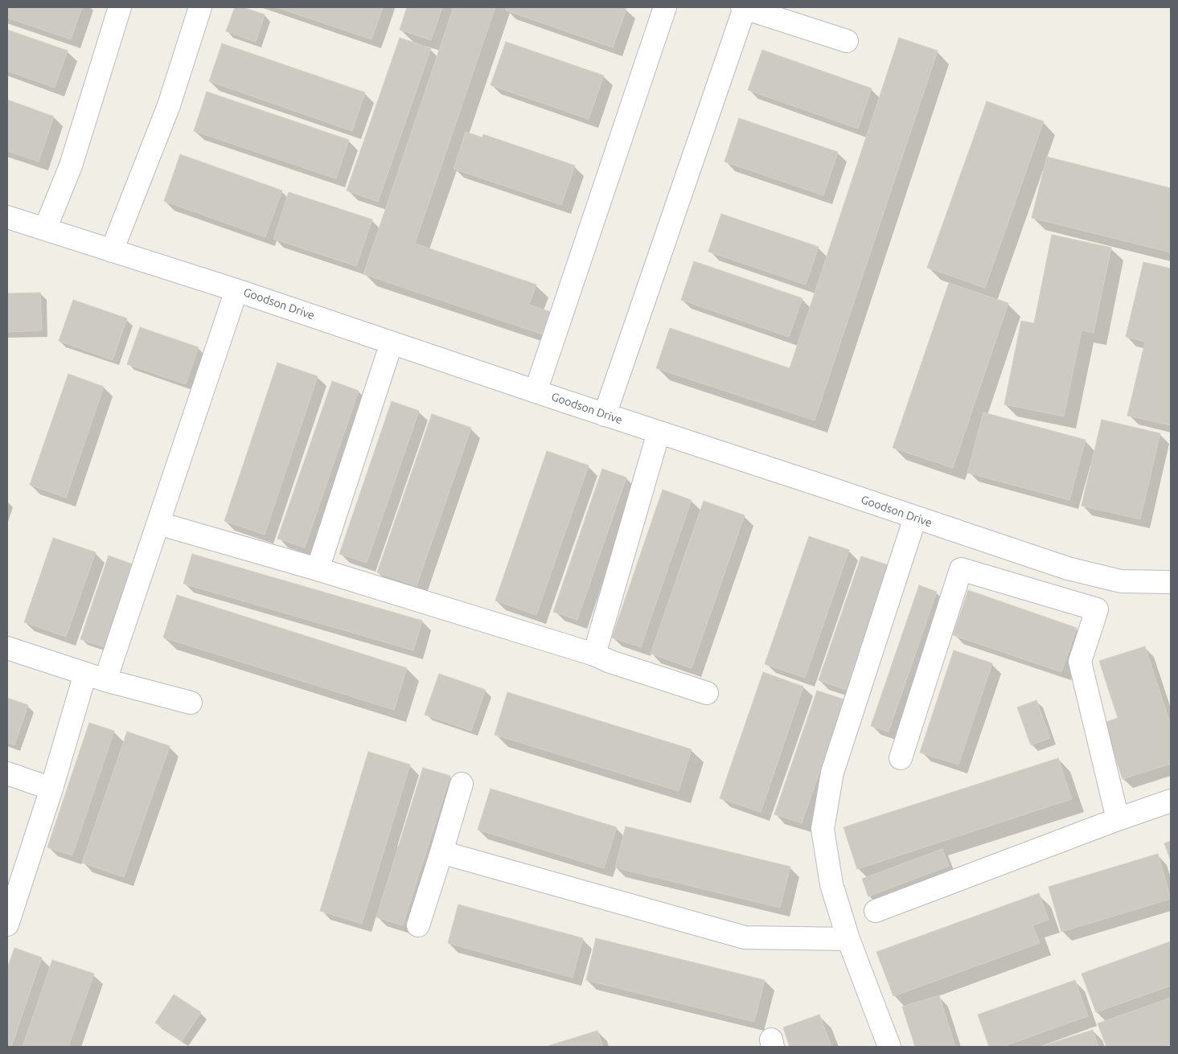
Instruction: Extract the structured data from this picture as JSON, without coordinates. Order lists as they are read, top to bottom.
{
  "streets": {
    "street": ["Goodson Drive"]
  }
}
